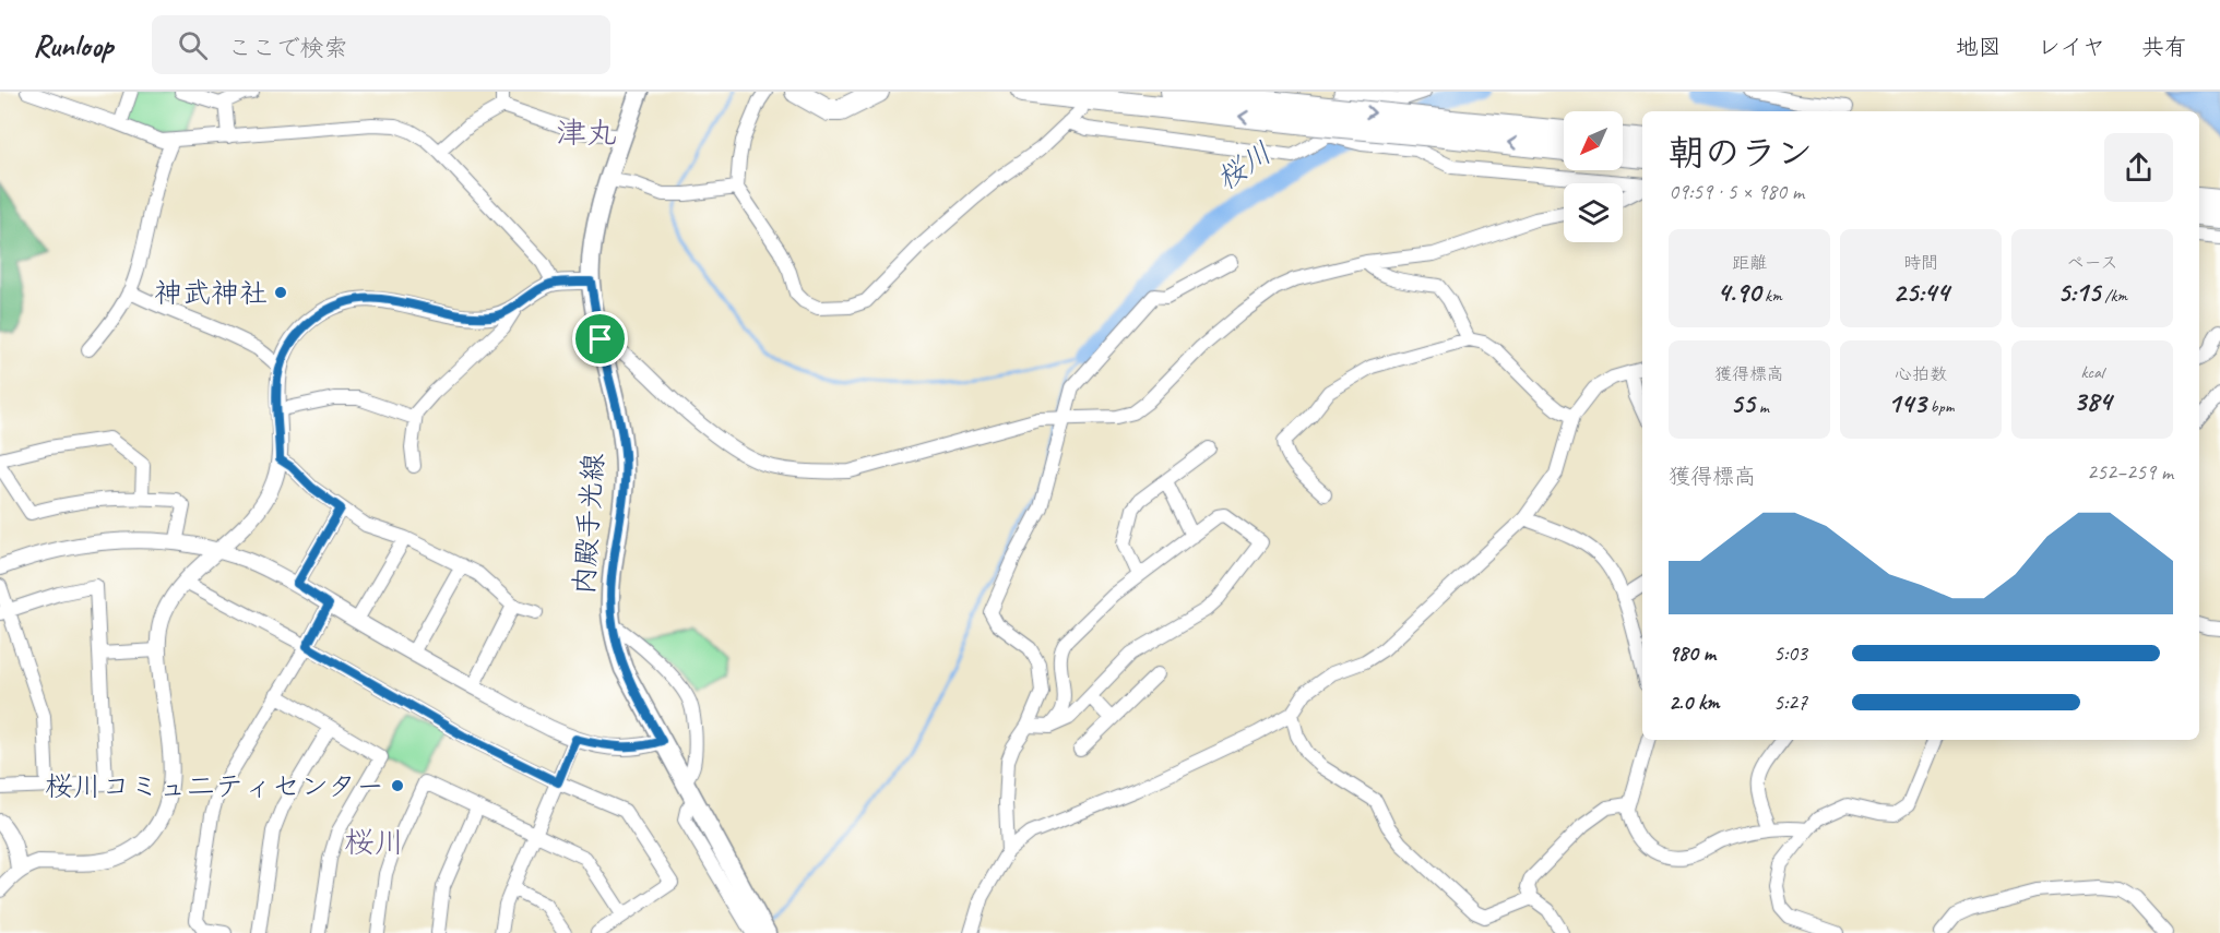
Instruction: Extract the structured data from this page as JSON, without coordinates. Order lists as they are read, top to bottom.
{
  "streets": {
    "main road": ["内殿手光線"]
  },
  "districts": ["津丸", "桜川"],
  "water": ["桜川"],
  "places": ["神武神社", "桜川コミュ二ティセンター"],
  "north": "bottom left",
  "page": {
    "header": "Runloop",
    "search": "ここで検索",
    "nav": ["地図", "レイヤ", "共有"],
    "heading": ["朝のラン", "09:59 · 5 × 980 m"],
    "stats": [
      ["距離", "4.90 km"],
      ["時間", "25:44"],
      ["ペース", "5:15 /km"],
      ["獲得標高", "55 m"],
      ["心拍数", "143 bpm"],
      ["kcal", "384"]
    ],
    "chart": ["獲得標高", "252–259 m"],
    "list": [
      {
        "name": "980 m",
        "note": "5:03"
      },
      {
        "name": "2.0 km",
        "note": "5:27"
      }
    ]
  }
}
